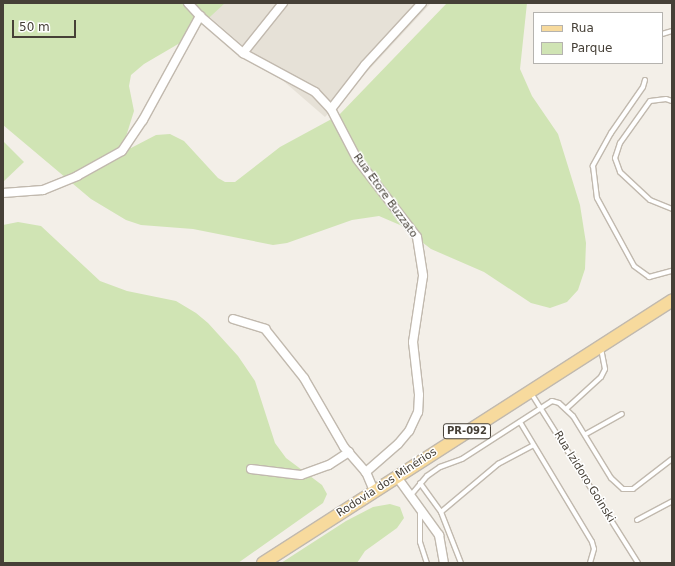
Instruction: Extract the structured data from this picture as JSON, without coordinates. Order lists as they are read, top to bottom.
{
  "streets": {
    "main road": ["PR-092", "Rodovia dos Minérios"],
    "street": ["Rua Etore Buzzato"],
    "lane": ["Rua Izidoro Goinski"]
  },
  "crossings": [
    ["Rua Izidoro Goinski", "Rodovia dos Minérios"]
  ],
  "legend": ["Rua", "Parque"],
  "scale_bar": "50 m"
}
